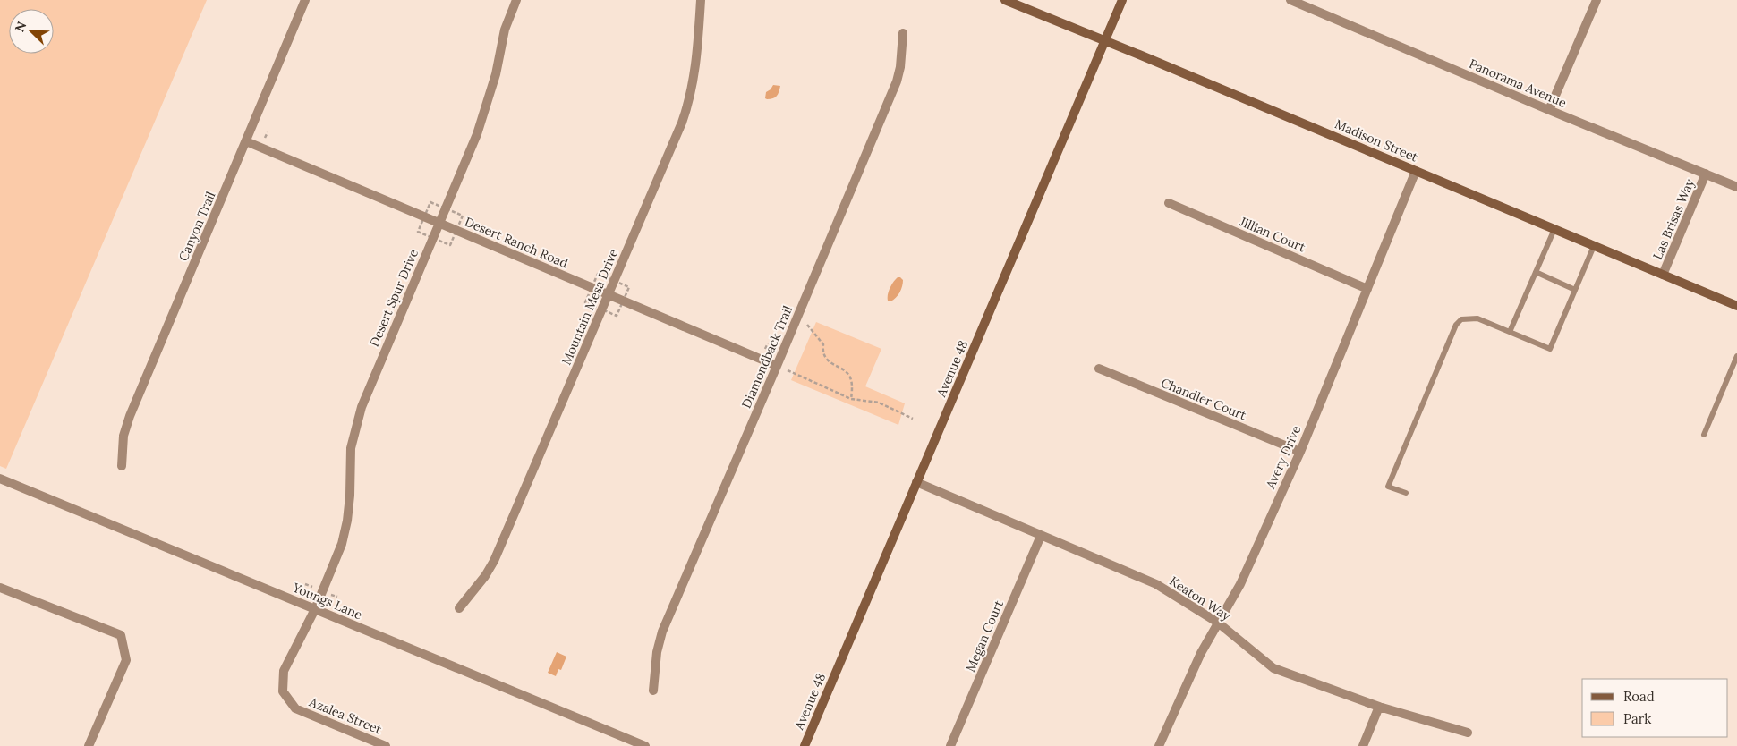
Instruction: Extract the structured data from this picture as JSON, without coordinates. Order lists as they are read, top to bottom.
{
  "streets": {
    "main road": ["Madison Street", "Avenue 48"],
    "street": [
      "Panorama Avenue",
      "Las Brisas Way",
      "Canyon Trail",
      "Jillian Court",
      "Desert Ranch Road",
      "Desert Spur Drive",
      "Mountain Mesa Drive",
      "Diamondback Trail",
      "Chandler Court",
      "Avery Drive",
      "Keaton Way",
      "Youngs Lane",
      "Megan Court",
      "Azalea Street"
    ]
  },
  "crossings": [
    ["Panorama Avenue", "Las Brisas Way"],
    ["Madison Street", "Las Brisas Way"],
    ["Madison Street", "Avenue 48"],
    ["Madison Street", "Avery Drive"],
    ["Canyon Trail", "Desert Ranch Road"],
    ["Jillian Court", "Avery Drive"],
    ["Desert Ranch Road", "Desert Spur Drive"],
    ["Desert Ranch Road", "Mountain Mesa Drive"],
    ["Desert Ranch Road", "Diamondback Trail"],
    ["Desert Spur Drive", "Youngs Lane"],
    ["Desert Spur Drive", "Azalea Street"],
    ["Avenue 48", "Keaton Way"],
    ["Chandler Court", "Avery Drive"],
    ["Avery Drive", "Keaton Way"],
    ["Keaton Way", "Megan Court"]
  ],
  "legend": ["Road", "Park"],
  "north": "top left"
}
